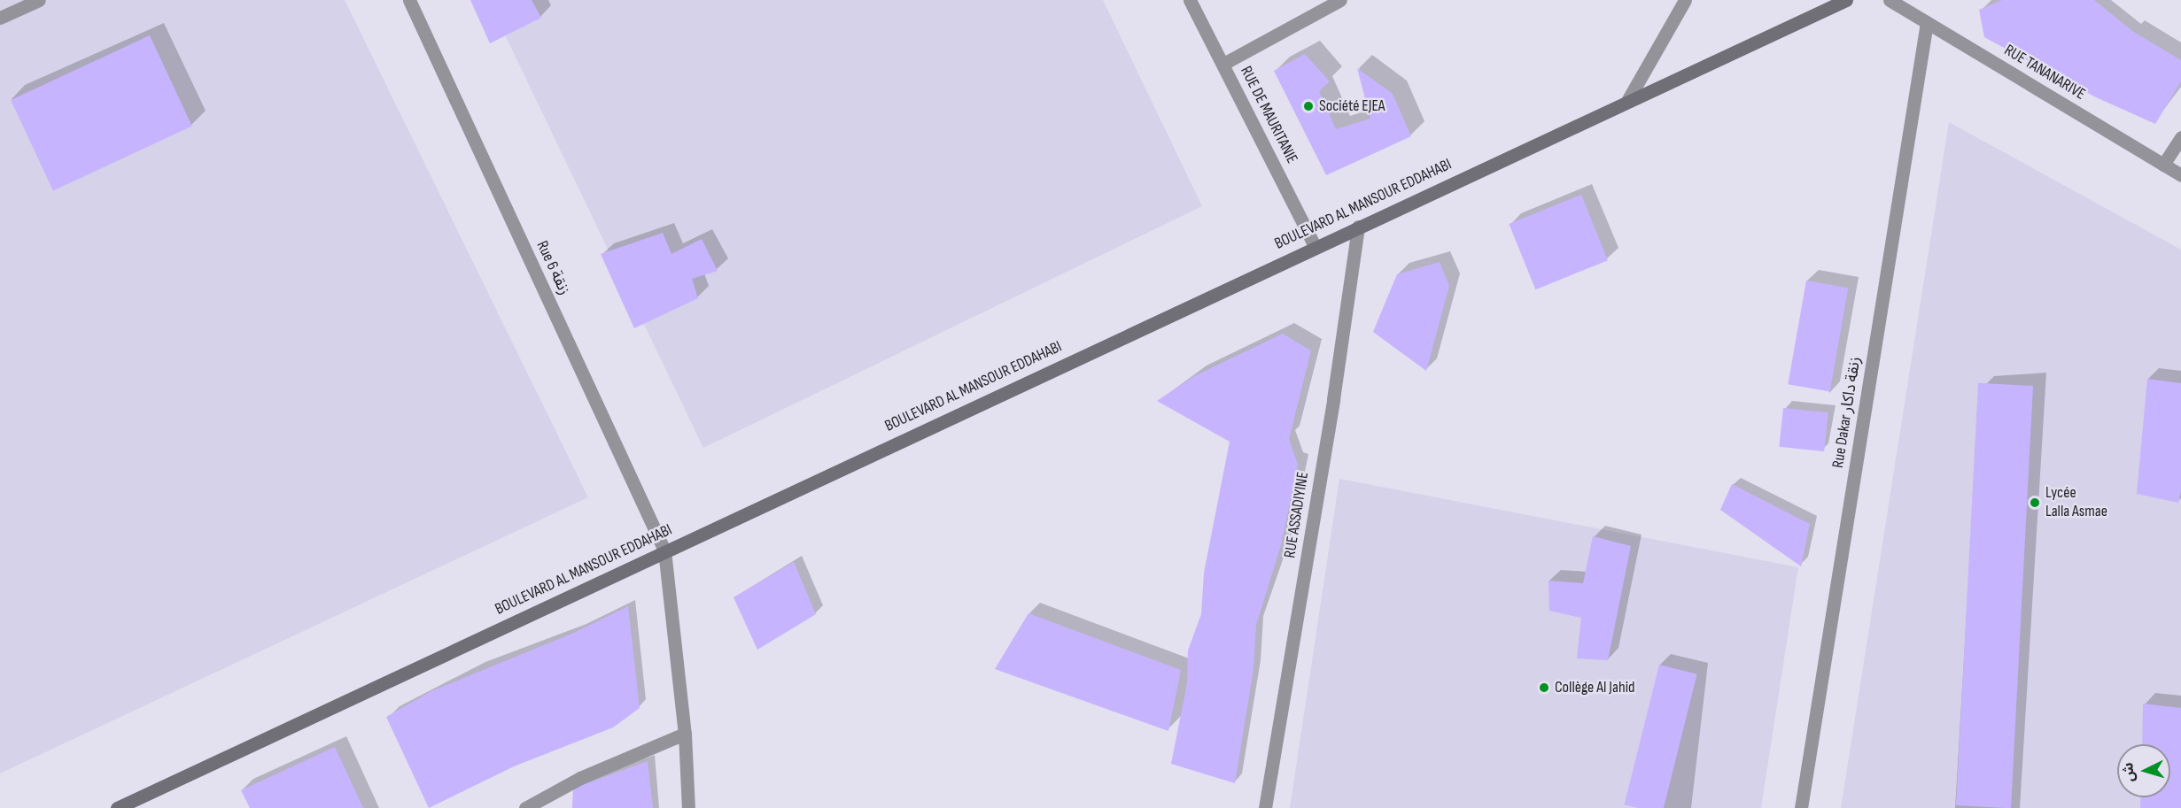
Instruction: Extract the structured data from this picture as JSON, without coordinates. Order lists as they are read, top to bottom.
{
  "streets": {
    "main road": ["BOULEVARD AL MANSOUR EDDAHABI"],
    "street": [
      "RUE TANANARIVE",
      "RUE DE MAURITANIE",
      "Rue 6 زنقة",
      "Rue Dakar زنقة داكار",
      "RUE ASSADIYINE"
    ]
  },
  "crossings": [
    ["RUE TANANARIVE", "Rue Dakar زنقة داكار"],
    ["RUE DE MAURITANIE", "BOULEVARD AL MANSOUR EDDAHABI"],
    ["BOULEVARD AL MANSOUR EDDAHABI", "Rue 6 زنقة"],
    ["BOULEVARD AL MANSOUR EDDAHABI", "RUE ASSADIYINE"]
  ],
  "places": ["Société EJEA", "Lycée Lalla Asmae", "Collège Al Jahid"],
  "north": "left"
}
